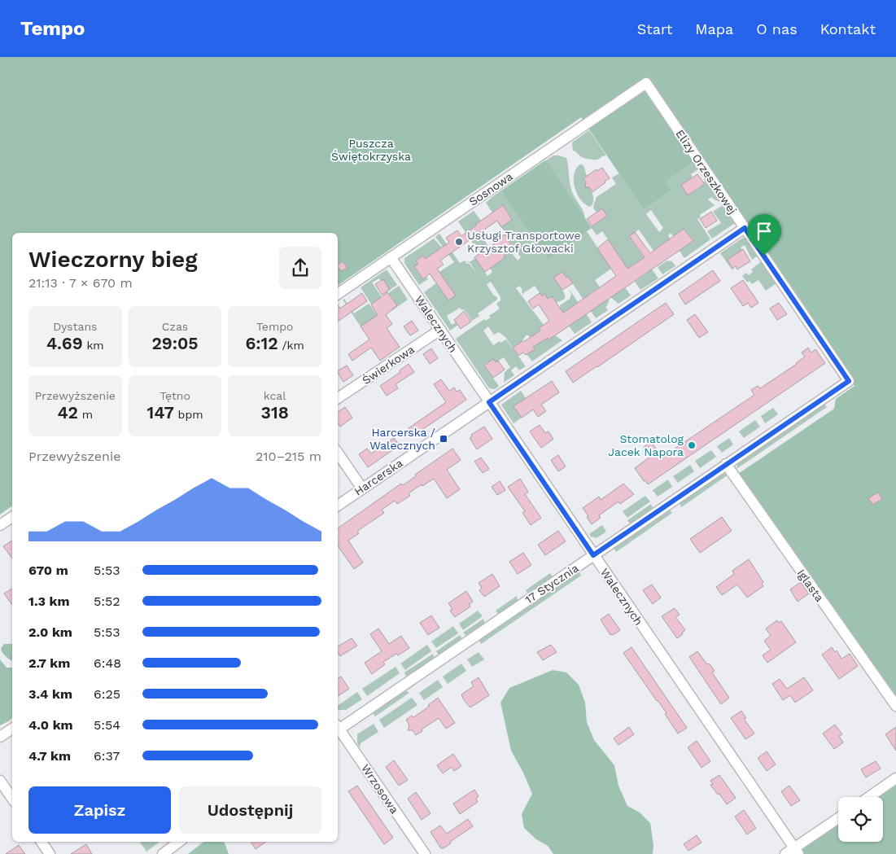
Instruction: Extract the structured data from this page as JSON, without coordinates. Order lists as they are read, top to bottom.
{
  "streets": {
    "street": [
      "Elizy Orzeszkowej",
      "Sosnowa",
      "Walecznych",
      "Świerkowa",
      "Harcerska",
      "17 Stycznia",
      "Iglasta",
      "Wrzosowa"
    ]
  },
  "crossings": [
    ["Elizy Orzeszkowej", "Sosnowa"],
    ["Elizy Orzeszkowej", "Harcerska"],
    ["Elizy Orzeszkowej", "17 Stycznia"],
    ["Sosnowa", "Walecznych"],
    ["Walecznych", "Świerkowa"],
    ["Walecznych", "Harcerska"],
    ["Walecznych", "17 Stycznia"],
    ["17 Stycznia", "Iglasta"]
  ],
  "parks": ["Puszcza Świętokrzyska"],
  "places": {
    "other": ["Usługi Transportowe Krzysztof Głowacki", "Stomatolog Jacek Napora"],
    "transit": ["Harcerska / Walecznych"]
  },
  "page": {
    "header": "Tempo",
    "nav": [
      "Start",
      "Mapa",
      "O nas",
      "Kontakt"
    ],
    "heading": ["Wieczorny bieg", "21:13 · 7 × 670 m"],
    "stats": [
      ["Dystans", "4.69 km"],
      ["Czas", "29:05"],
      ["Tempo", "6:12 /km"],
      ["Przewyższenie", "42 m"],
      ["Tętno", "147 bpm"],
      ["kcal", "318"]
    ],
    "chart": ["Przewyższenie", "210–215 m"],
    "list": [
      {
        "name": "670 m",
        "note": "5:53"
      },
      {
        "name": "1.3 km",
        "note": "5:52"
      },
      {
        "name": "2.0 km",
        "note": "5:53"
      },
      {
        "name": "2.7 km",
        "note": "6:48"
      },
      {
        "name": "3.4 km",
        "note": "6:25"
      },
      {
        "name": "4.0 km",
        "note": "5:54"
      },
      {
        "name": "4.7 km",
        "note": "6:37"
      }
    ],
    "buttons": ["Zapisz", "Udostępnij"]
  }
}
